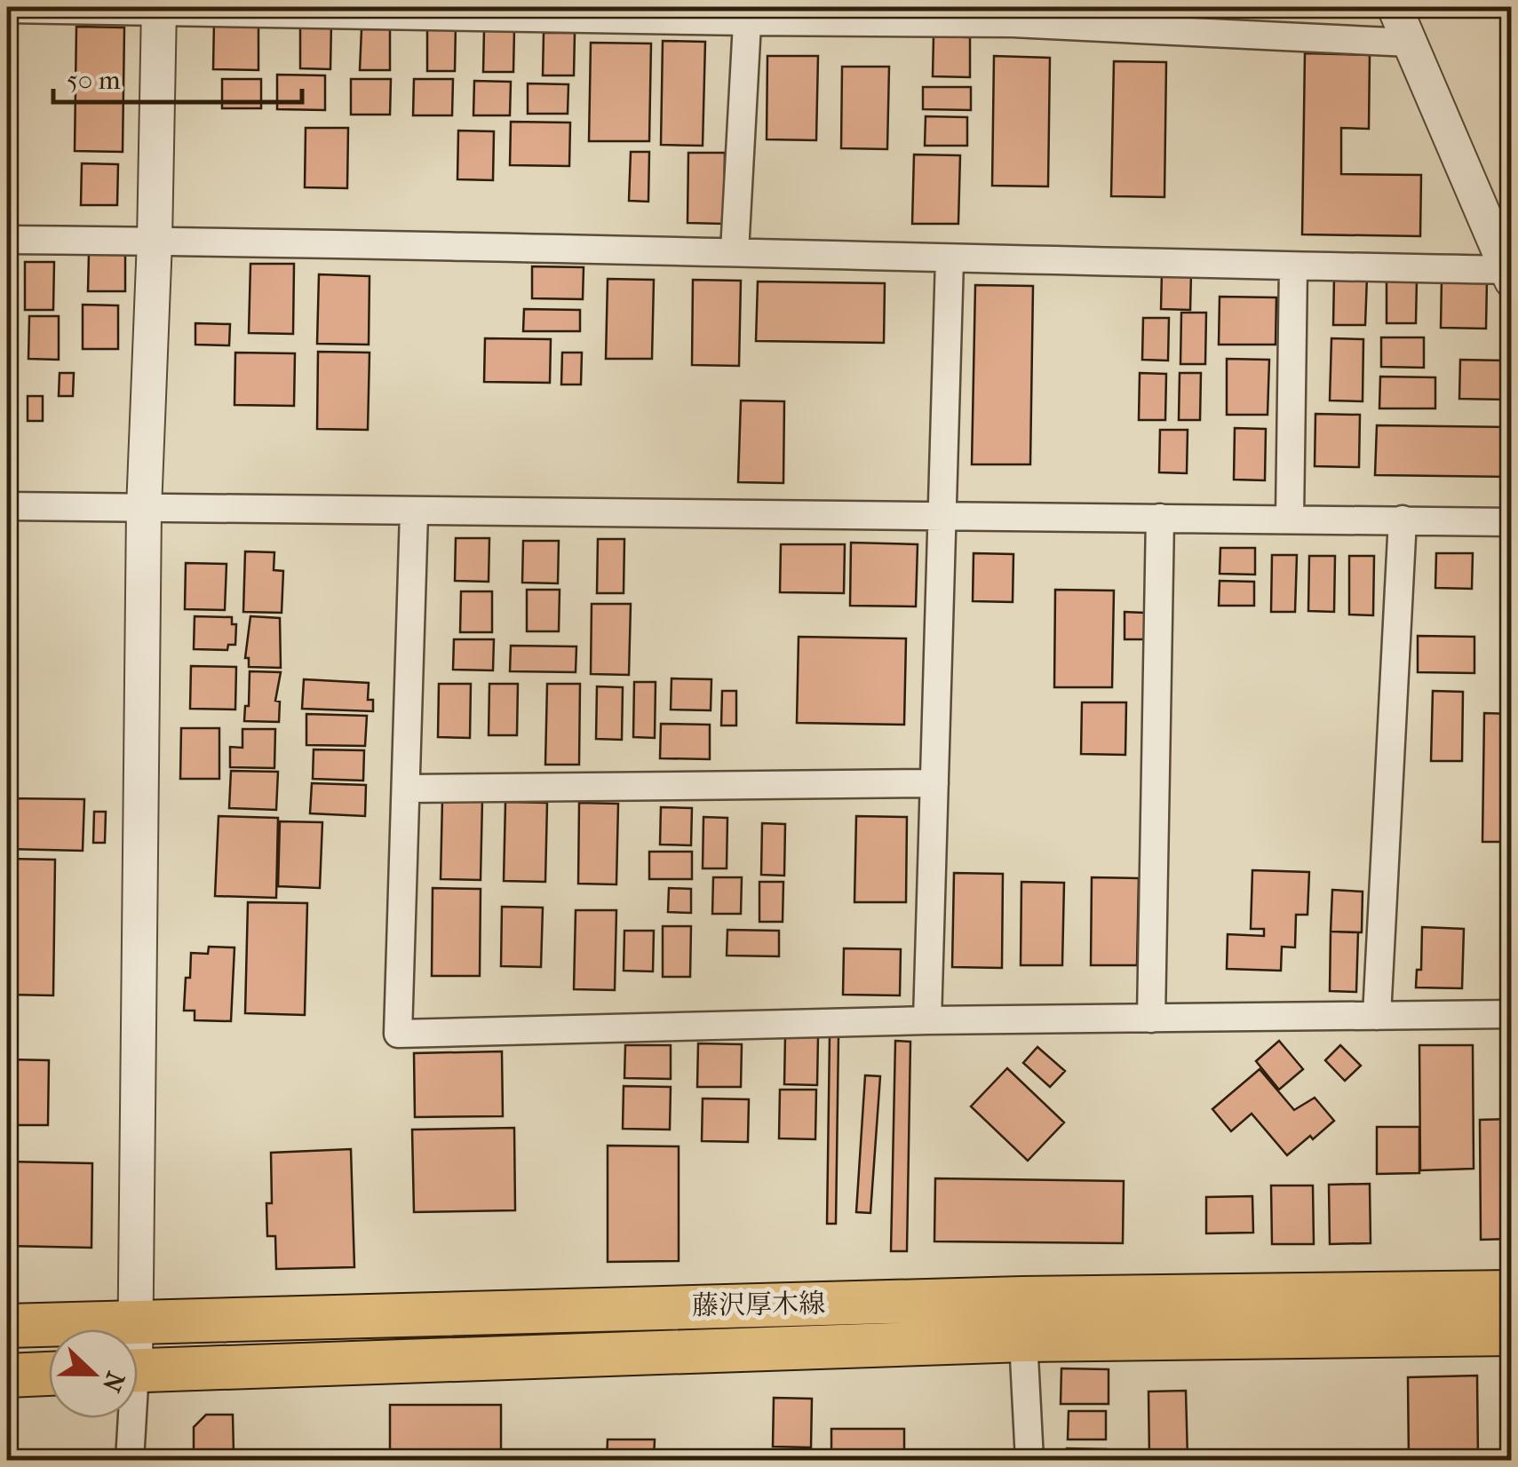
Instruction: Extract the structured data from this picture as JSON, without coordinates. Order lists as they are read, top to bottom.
{
  "streets": {
    "main road": ["藤沢厚木線"]
  },
  "scale_bar": "50 m",
  "north": "right"
}
